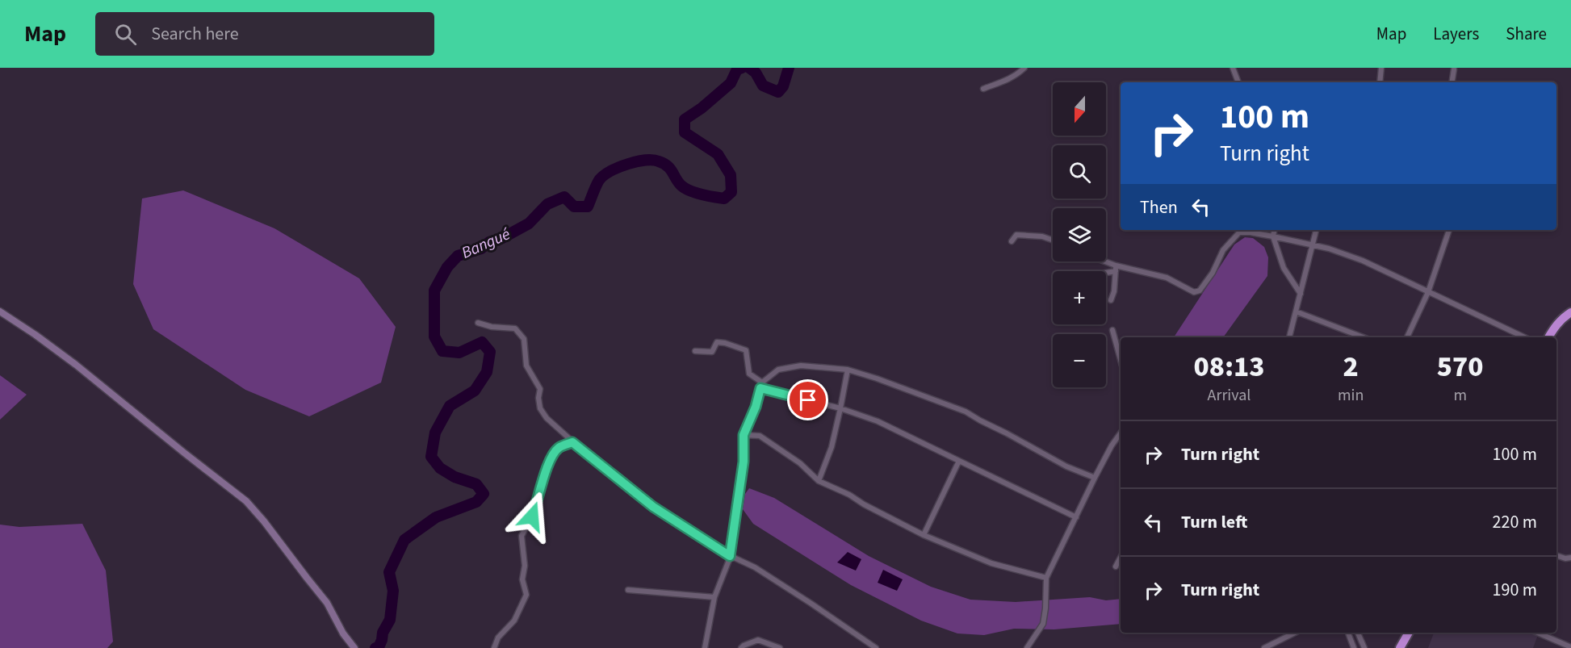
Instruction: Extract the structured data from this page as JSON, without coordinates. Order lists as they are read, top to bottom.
{
  "water": ["Bangué"],
  "north": "bottom",
  "page": {
    "header": "Map",
    "search": "Search here",
    "nav": ["Map", "Layers", "Share"],
    "map_buttons": ["+", "−"],
    "turn": ["100 m", "Turn right"],
    "then": "Then",
    "eta": [
      "08:13",
      "Arrival",
      "2",
      "min",
      "570",
      "m"
    ],
    "list": [
      {
        "name": "Turn right",
        "value": "100 m"
      },
      {
        "name": "Turn left",
        "value": "220 m"
      },
      {
        "name": "Turn right",
        "value": "190 m"
      }
    ]
  }
}
